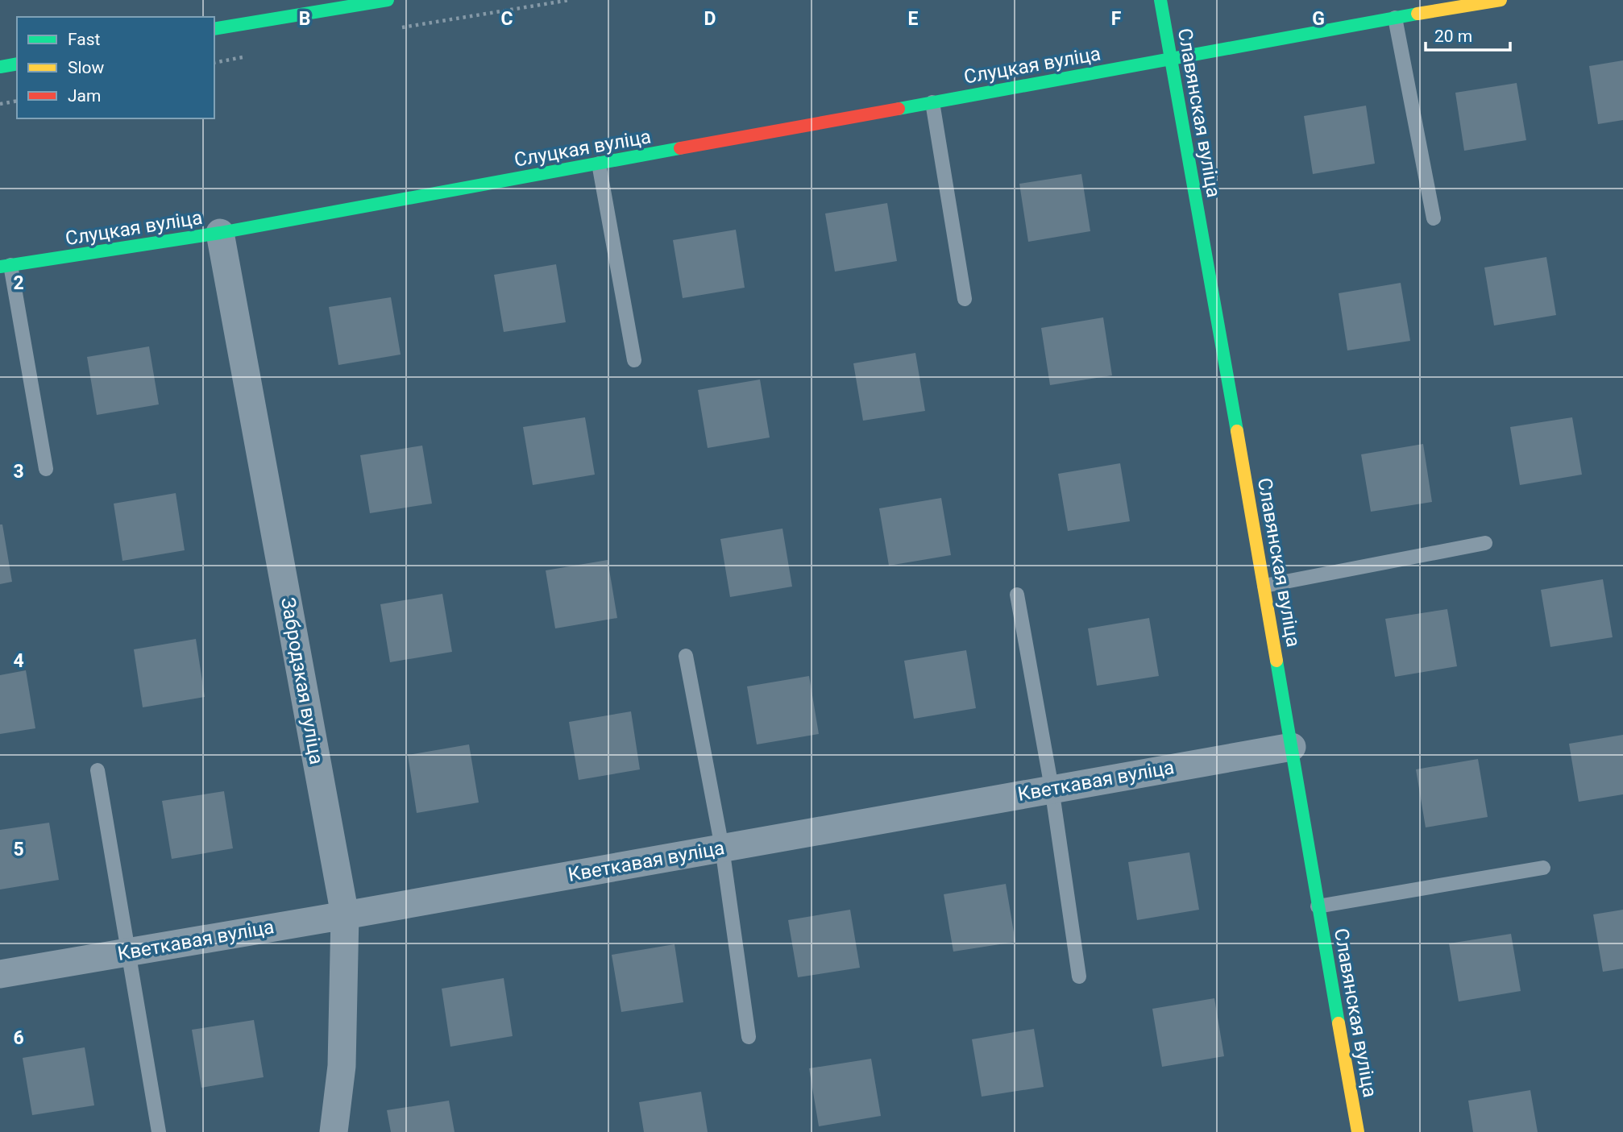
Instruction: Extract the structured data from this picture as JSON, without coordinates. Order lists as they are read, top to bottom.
{
  "streets": {
    "street": [
      "Слуцкая вуліца",
      "Славянская вуліца",
      "Забродзкая вуліца",
      "Кветкавая вуліца"
    ]
  },
  "crossings": [
    ["Слуцкая вуліца", "Славянская вуліца"],
    ["Слуцкая вуліца", "Забродзкая вуліца"],
    ["Славянская вуліца", "Кветкавая вуліца"],
    ["Забродзкая вуліца", "Кветкавая вуліца"]
  ],
  "legend": ["Fast", "Slow", "Jam"],
  "scale_bar": "20 m",
  "grid": {
    "columns": [
      "B",
      "C",
      "D",
      "E",
      "F",
      "G"
    ],
    "rows": [
      "2",
      "3",
      "4",
      "5",
      "6"
    ]
  }
}
